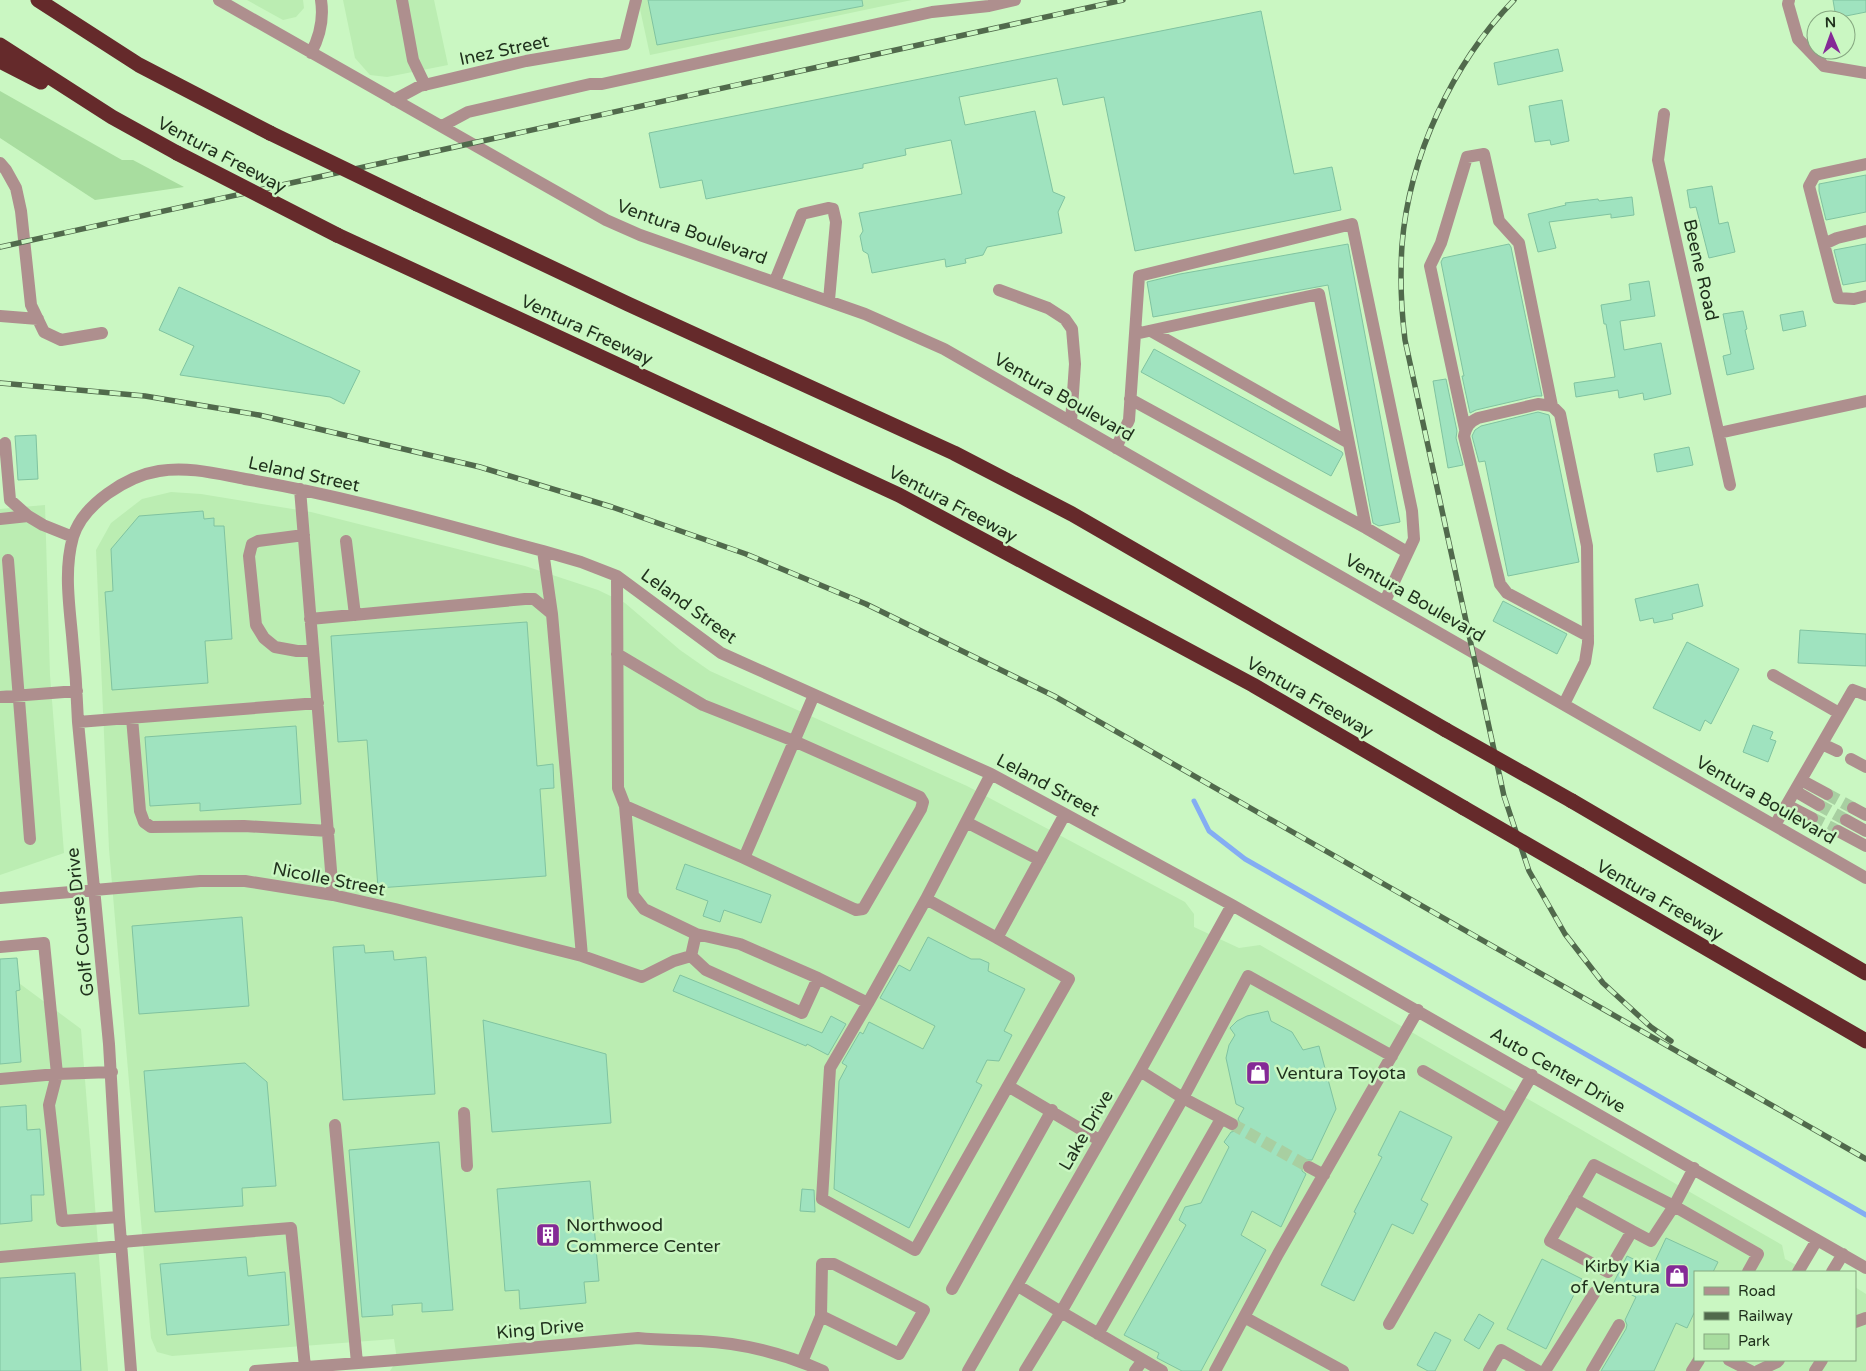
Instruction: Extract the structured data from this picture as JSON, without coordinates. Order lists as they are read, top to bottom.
{
  "streets": {
    "highway": ["Ventura Freeway"],
    "street": [
      "Inez Street",
      "Ventura Boulevard",
      "Beene Road",
      "Leland Street",
      "Nicolle Street",
      "Golf Course Drive",
      "Auto Center Drive",
      "Lake Drive",
      "King Drive"
    ]
  },
  "crossings": [
    ["Inez Street", "Ventura Boulevard"],
    ["Leland Street", "Golf Course Drive"],
    ["Leland Street", "Auto Center Drive"],
    ["Leland Street", "Lake Drive"],
    ["Nicolle Street", "Golf Course Drive"],
    ["Auto Center Drive", "Lake Drive"]
  ],
  "places": {
    "shop": ["Ventura Toyota", "Kirby Kia of Ventura"],
    "building": ["Northwood Commerce Center"]
  },
  "legend": ["Road", "Railway", "Park"],
  "north": "top"
}
